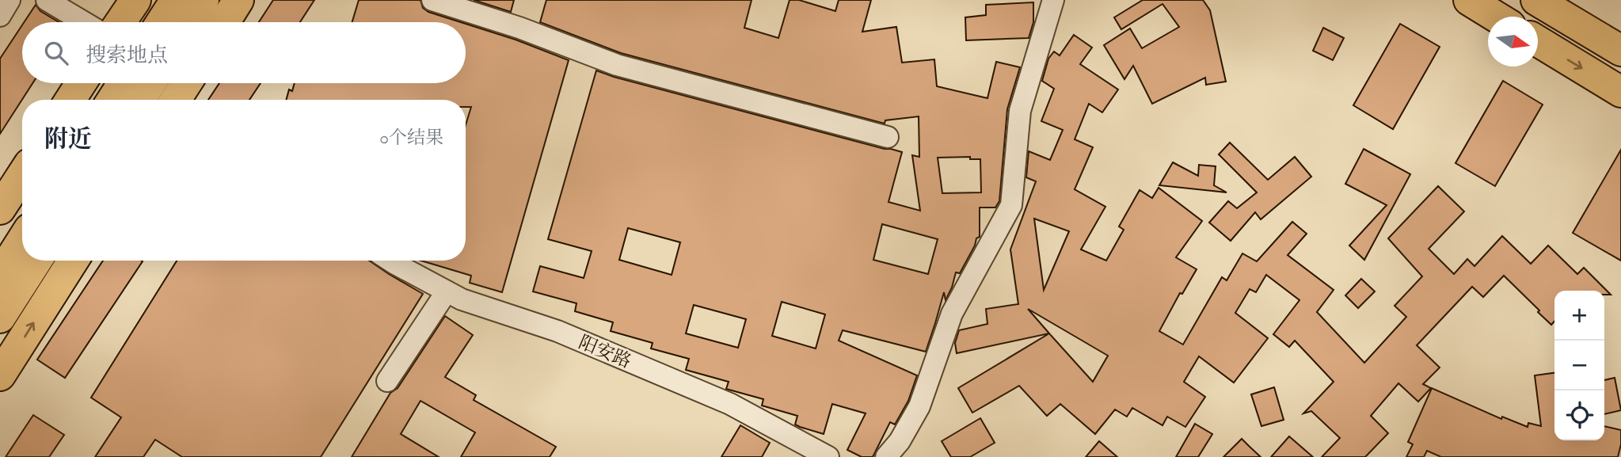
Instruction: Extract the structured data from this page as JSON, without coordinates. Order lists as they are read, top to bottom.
{
  "streets": {
    "street": ["阳安路"]
  },
  "north": "right",
  "page": {
    "search": "搜索地点",
    "heading": ["附近", "0个结果"],
    "map_buttons": ["+", "−"]
  }
}
